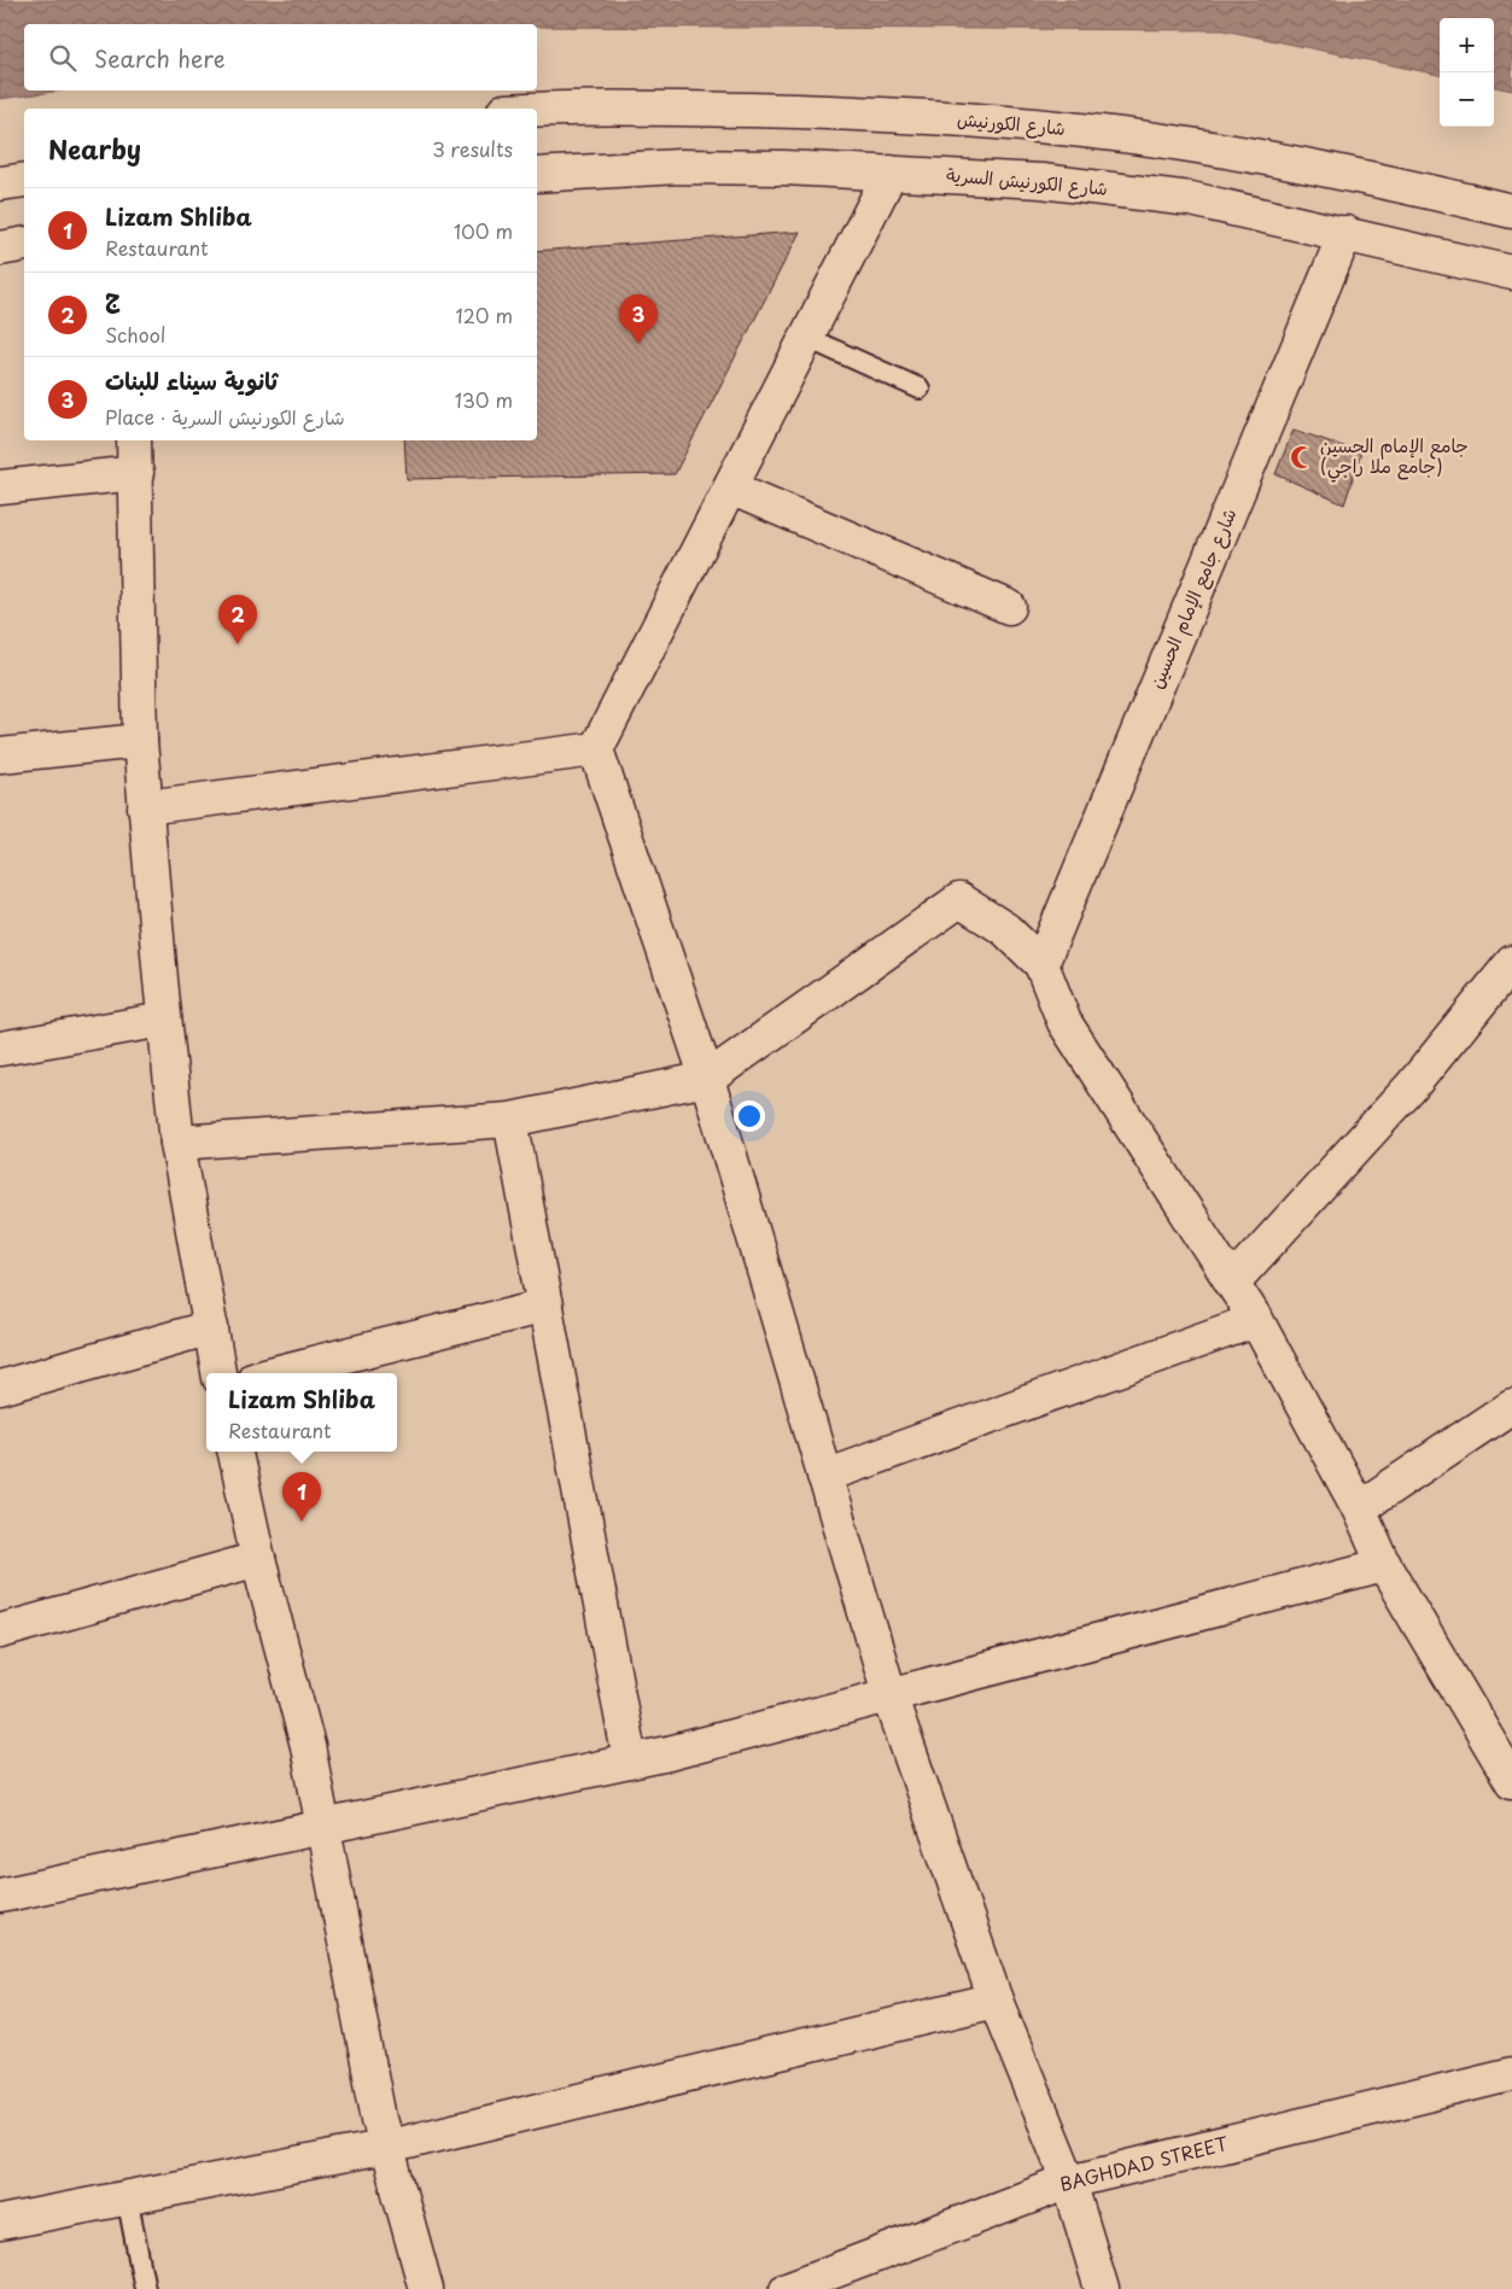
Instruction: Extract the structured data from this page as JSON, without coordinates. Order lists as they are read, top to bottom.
{
  "streets": {
    "street": [
      "شارع الكورنيش",
      "شارع الكورنيش السرية",
      "شارع جامع الإمام الحسين",
      "BAGHDAD STREET"
    ]
  },
  "crossings": [
    ["شارع الكورنيش السرية", "شارع جامع الإمام الحسين"]
  ],
  "places": {
    "mosque": ["جامع الإمام الحسين (جامع ملا راجي)"]
  },
  "page": {
    "map_buttons": ["+", "−"],
    "search": "Search here",
    "heading": ["Nearby", "3 results"],
    "list": [
      {
        "mark": "1",
        "name": "Lizam Shliba",
        "note": "Restaurant",
        "value": "100 m"
      },
      {
        "mark": "2",
        "name": "ج",
        "note": "School",
        "value": "120 m"
      },
      {
        "mark": "3",
        "name": "ثانوية سيناء للبنات",
        "note": "Place · شارع الكورنيش السرية",
        "value": "130 m"
      }
    ],
    "pins": ["3", "2", "1"],
    "popup": ["Lizam Shliba", "Restaurant"]
  }
}
